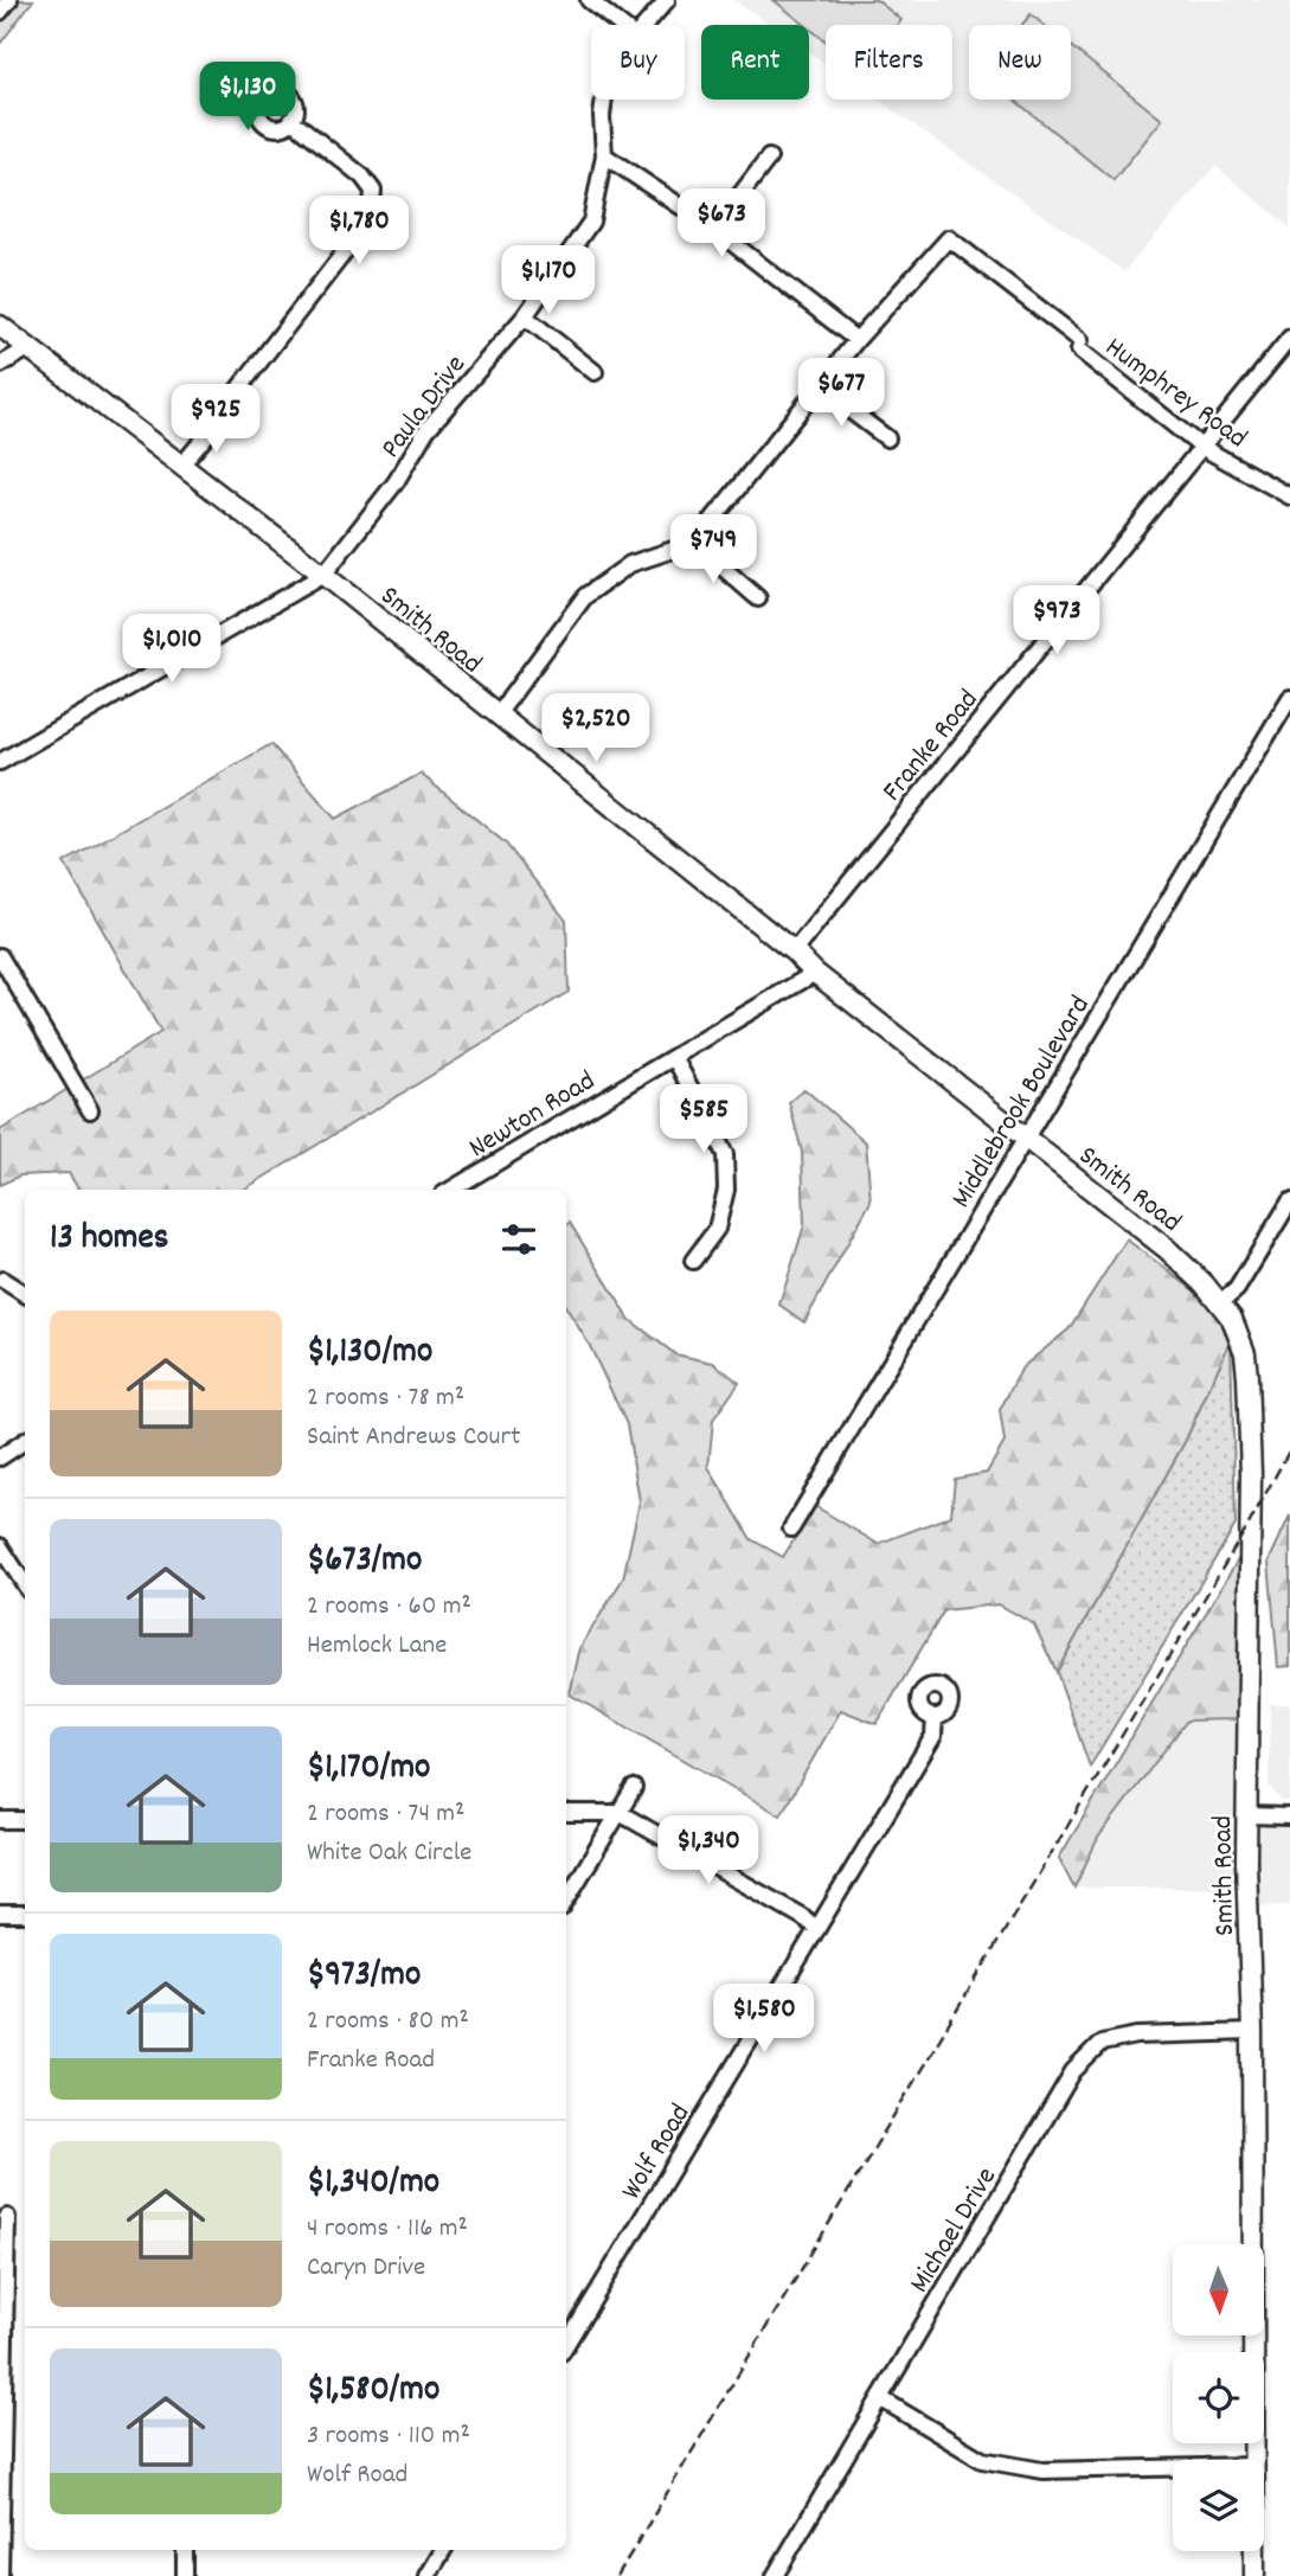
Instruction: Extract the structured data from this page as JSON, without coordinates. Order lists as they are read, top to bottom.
{
  "streets": {
    "main road": ["Smith Road"],
    "street": [
      "Humphrey Road",
      "Paula Drive",
      "Franke Road",
      "Middlebrook Boulevard",
      "Newton Road",
      "Wolf Road",
      "Michael Drive"
    ]
  },
  "crossings": [
    ["Humphrey Road", "Franke Road"],
    ["Paula Drive", "Smith Road"],
    ["Smith Road", "Franke Road"],
    ["Smith Road", "Middlebrook Boulevard"],
    ["Smith Road", "Newton Road"],
    ["Smith Road", "Michael Drive"]
  ],
  "north": "bottom",
  "page": {
    "chip": [
      "Buy",
      "Rent",
      "Filters",
      "New"
    ],
    "price": [
      "$1,130",
      "$673",
      "$1,780",
      "$1,170",
      "$677",
      "$925",
      "$749",
      "$973",
      "$1,010",
      "$2,520",
      "$585",
      "$1,340",
      "$1,580"
    ],
    "heading": "13 homes",
    "list": [
      {
        "name": "$1,130/mo",
        "note": "2 rooms · 78 m² · Saint Andrews Court"
      },
      {
        "name": "$673/mo",
        "note": "2 rooms · 60 m² · Hemlock Lane"
      },
      {
        "name": "$1,170/mo",
        "note": "2 rooms · 74 m² · White Oak Circle"
      },
      {
        "name": "$973/mo",
        "note": "2 rooms · 80 m² · Franke Road"
      },
      {
        "name": "$1,340/mo",
        "note": "4 rooms · 116 m² · Caryn Drive"
      },
      {
        "name": "$1,580/mo",
        "note": "3 rooms · 110 m² · Wolf Road"
      }
    ]
  }
}
